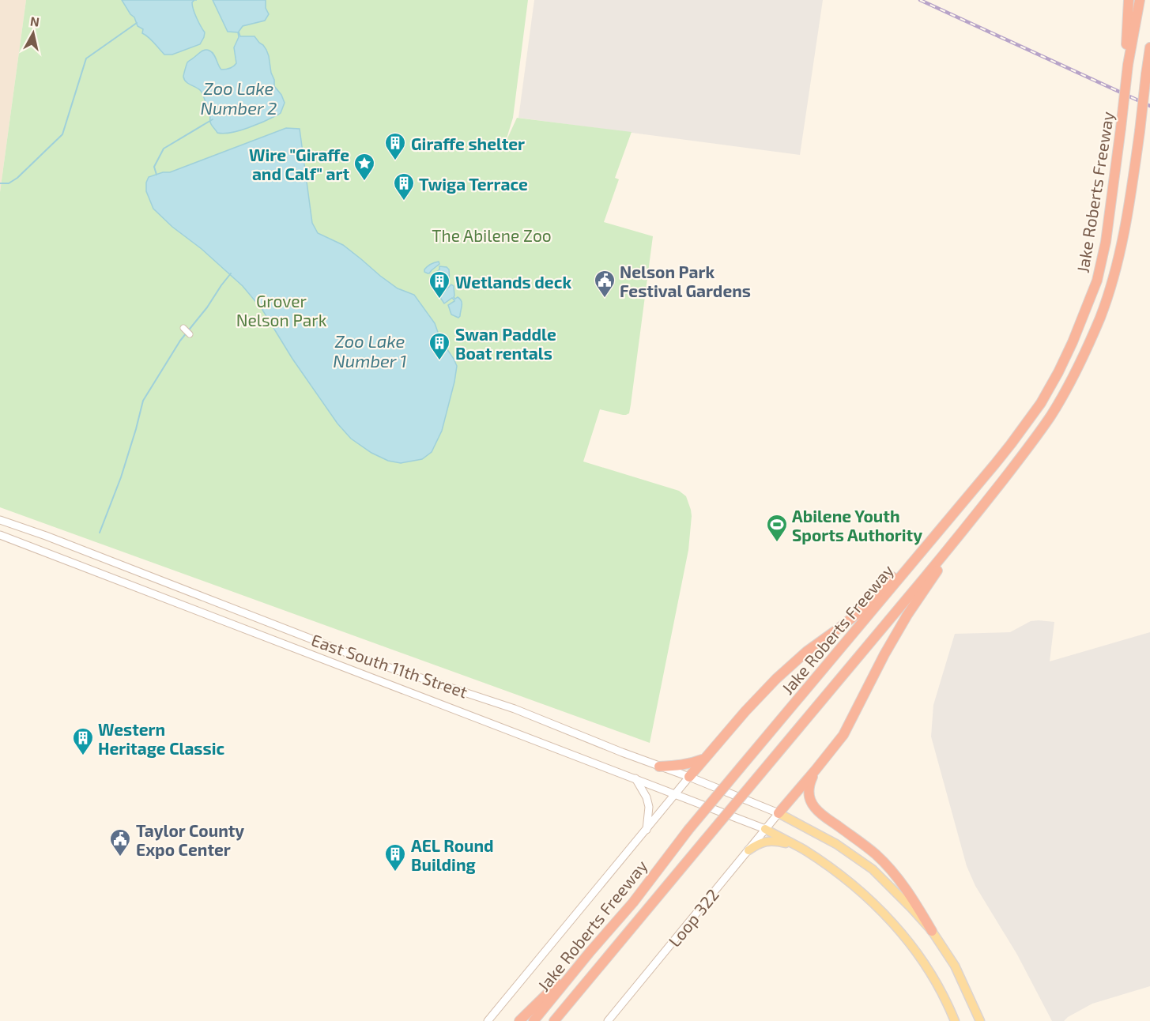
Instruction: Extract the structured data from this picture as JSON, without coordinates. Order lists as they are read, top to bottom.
{
  "streets": {
    "highway": ["Jake Roberts Freeway"],
    "main road": ["East South 11th Street", "Loop 322"]
  },
  "crossings": [
    ["East South 11th Street", "Loop 322"]
  ],
  "water": ["Zoo Lake Number 2", "Zoo Lake Number 1"],
  "parks": ["The Abilene Zoo", "Grover Nelson Park"],
  "places": {
    "building": [
      "Giraffe shelter",
      "Twiga Terrace",
      "Wetlands deck",
      "Swan Paddle Boat rentals",
      "Western Heritage Classic",
      "AEL Round Building"
    ],
    "place": ["Wire \"Giraffe and Calf\" art"],
    "public building": ["Nelson Park Festival Gardens", "Taylor County Expo Center"],
    "sports": ["Abilene Youth Sports Authority"]
  },
  "north": "top"
}
